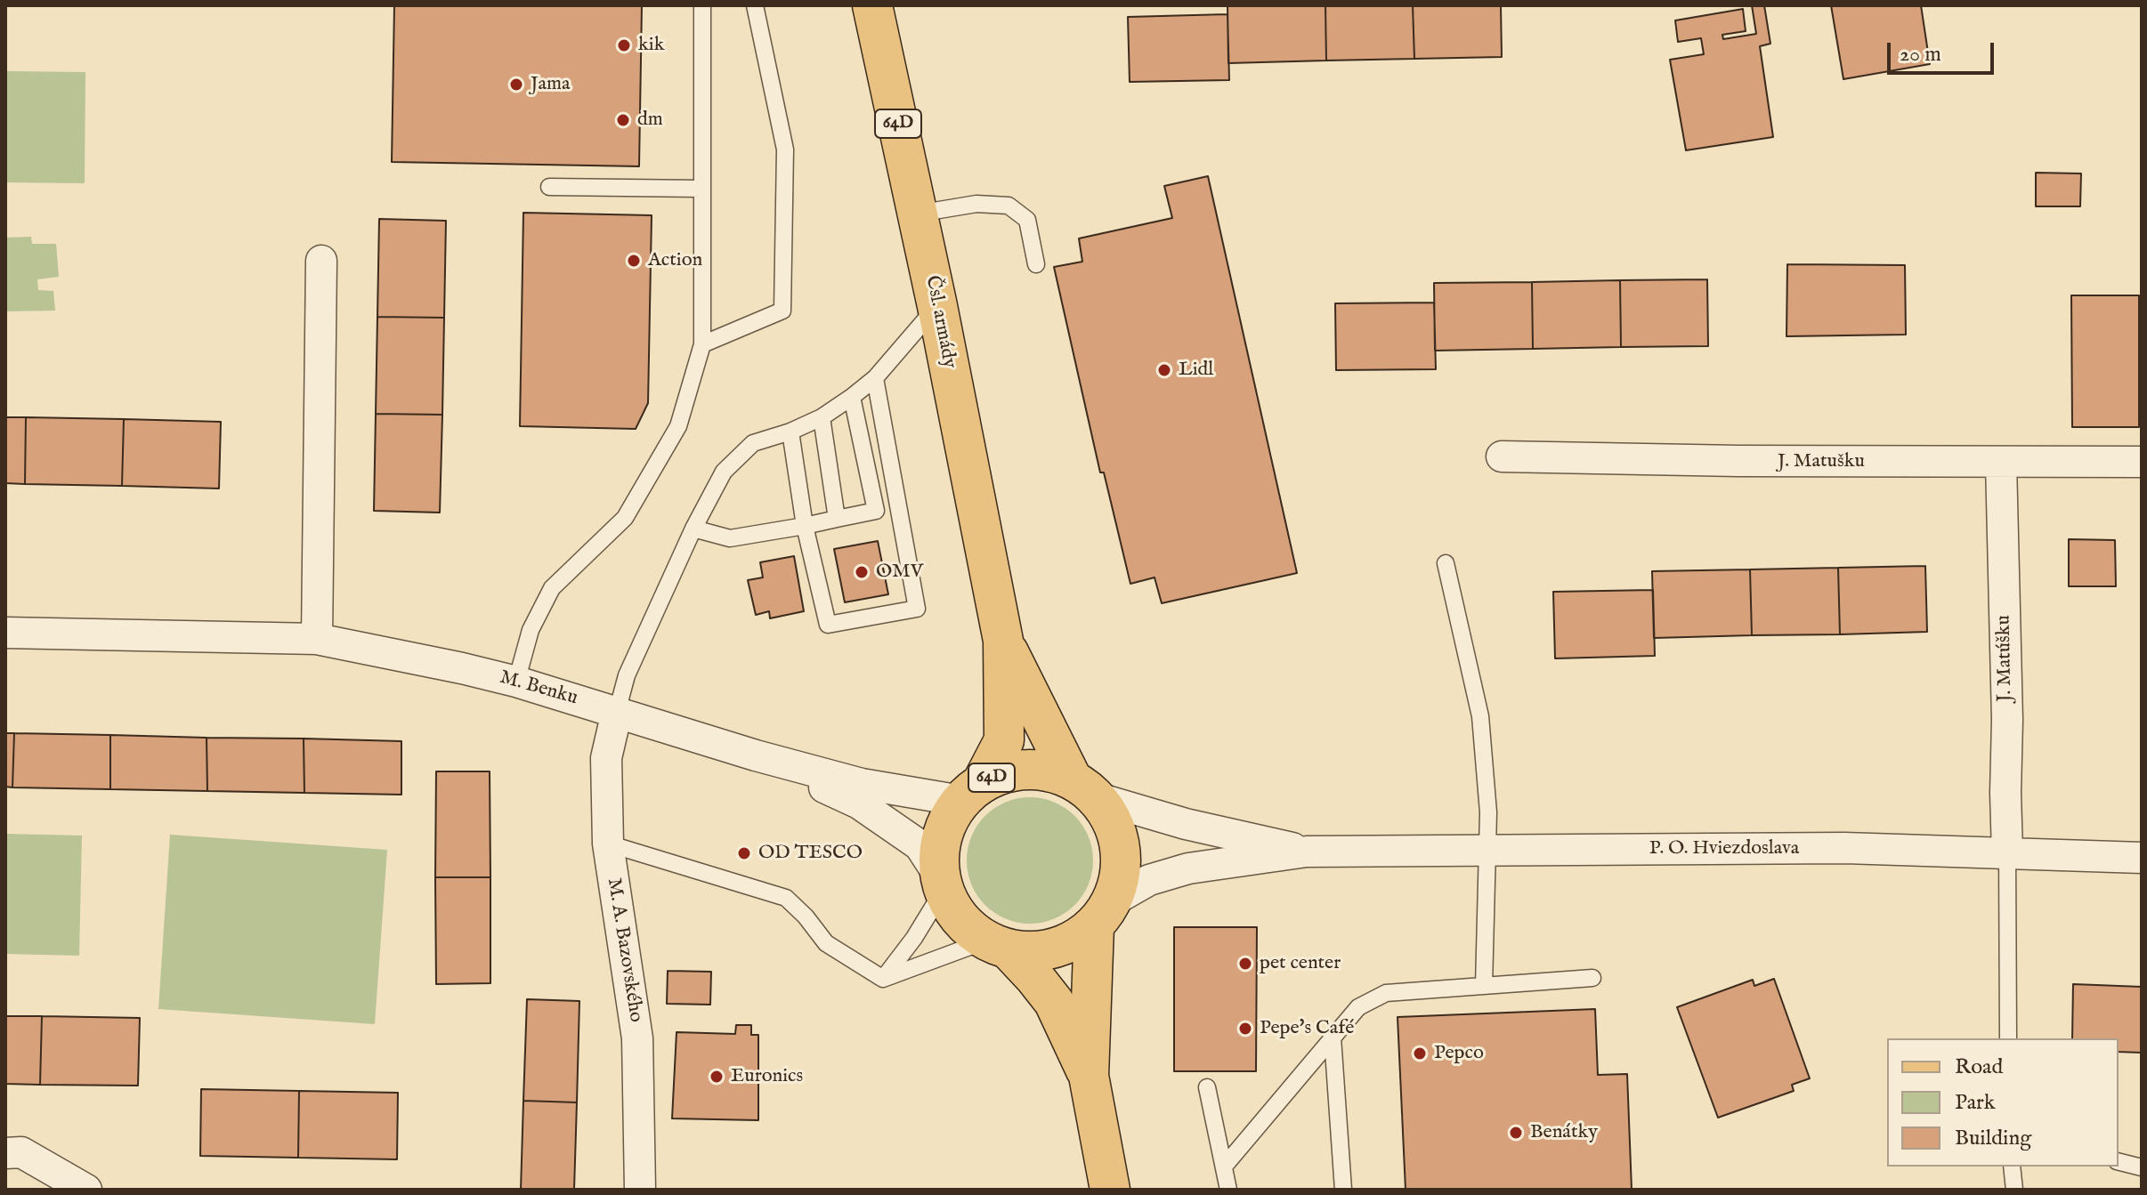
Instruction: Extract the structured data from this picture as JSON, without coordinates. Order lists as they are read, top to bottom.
{
  "streets": {
    "main road": ["64D", "Čsl. armády"],
    "street": [
      "J. Matušku",
      "J. Matúšku",
      "M. Benku",
      "P. O. Hviezdoslava",
      "M. A. Bazovského"
    ]
  },
  "crossings": [
    ["64D", "Čsl. armády"],
    ["64D", "M. Benku"],
    ["64D", "P. O. Hviezdoslava"],
    ["Čsl. armády", "M. Benku"],
    ["Čsl. armády", "P. O. Hviezdoslava"],
    ["J. Matušku", "J. Matúšku"],
    ["J. Matúšku", "P. O. Hviezdoslava"],
    ["M. Benku", "P. O. Hviezdoslava"],
    ["M. Benku", "M. A. Bazovského"]
  ],
  "places": [
    "kik",
    "Jama",
    "dm",
    "Action",
    "Lidl",
    "OMV",
    "OD TESCO",
    "pet center",
    "Pepe's Café",
    "Pepco",
    "Euronics",
    "Benátky"
  ],
  "legend": ["Road", "Park", "Building"],
  "scale_bar": "20 m"
}
